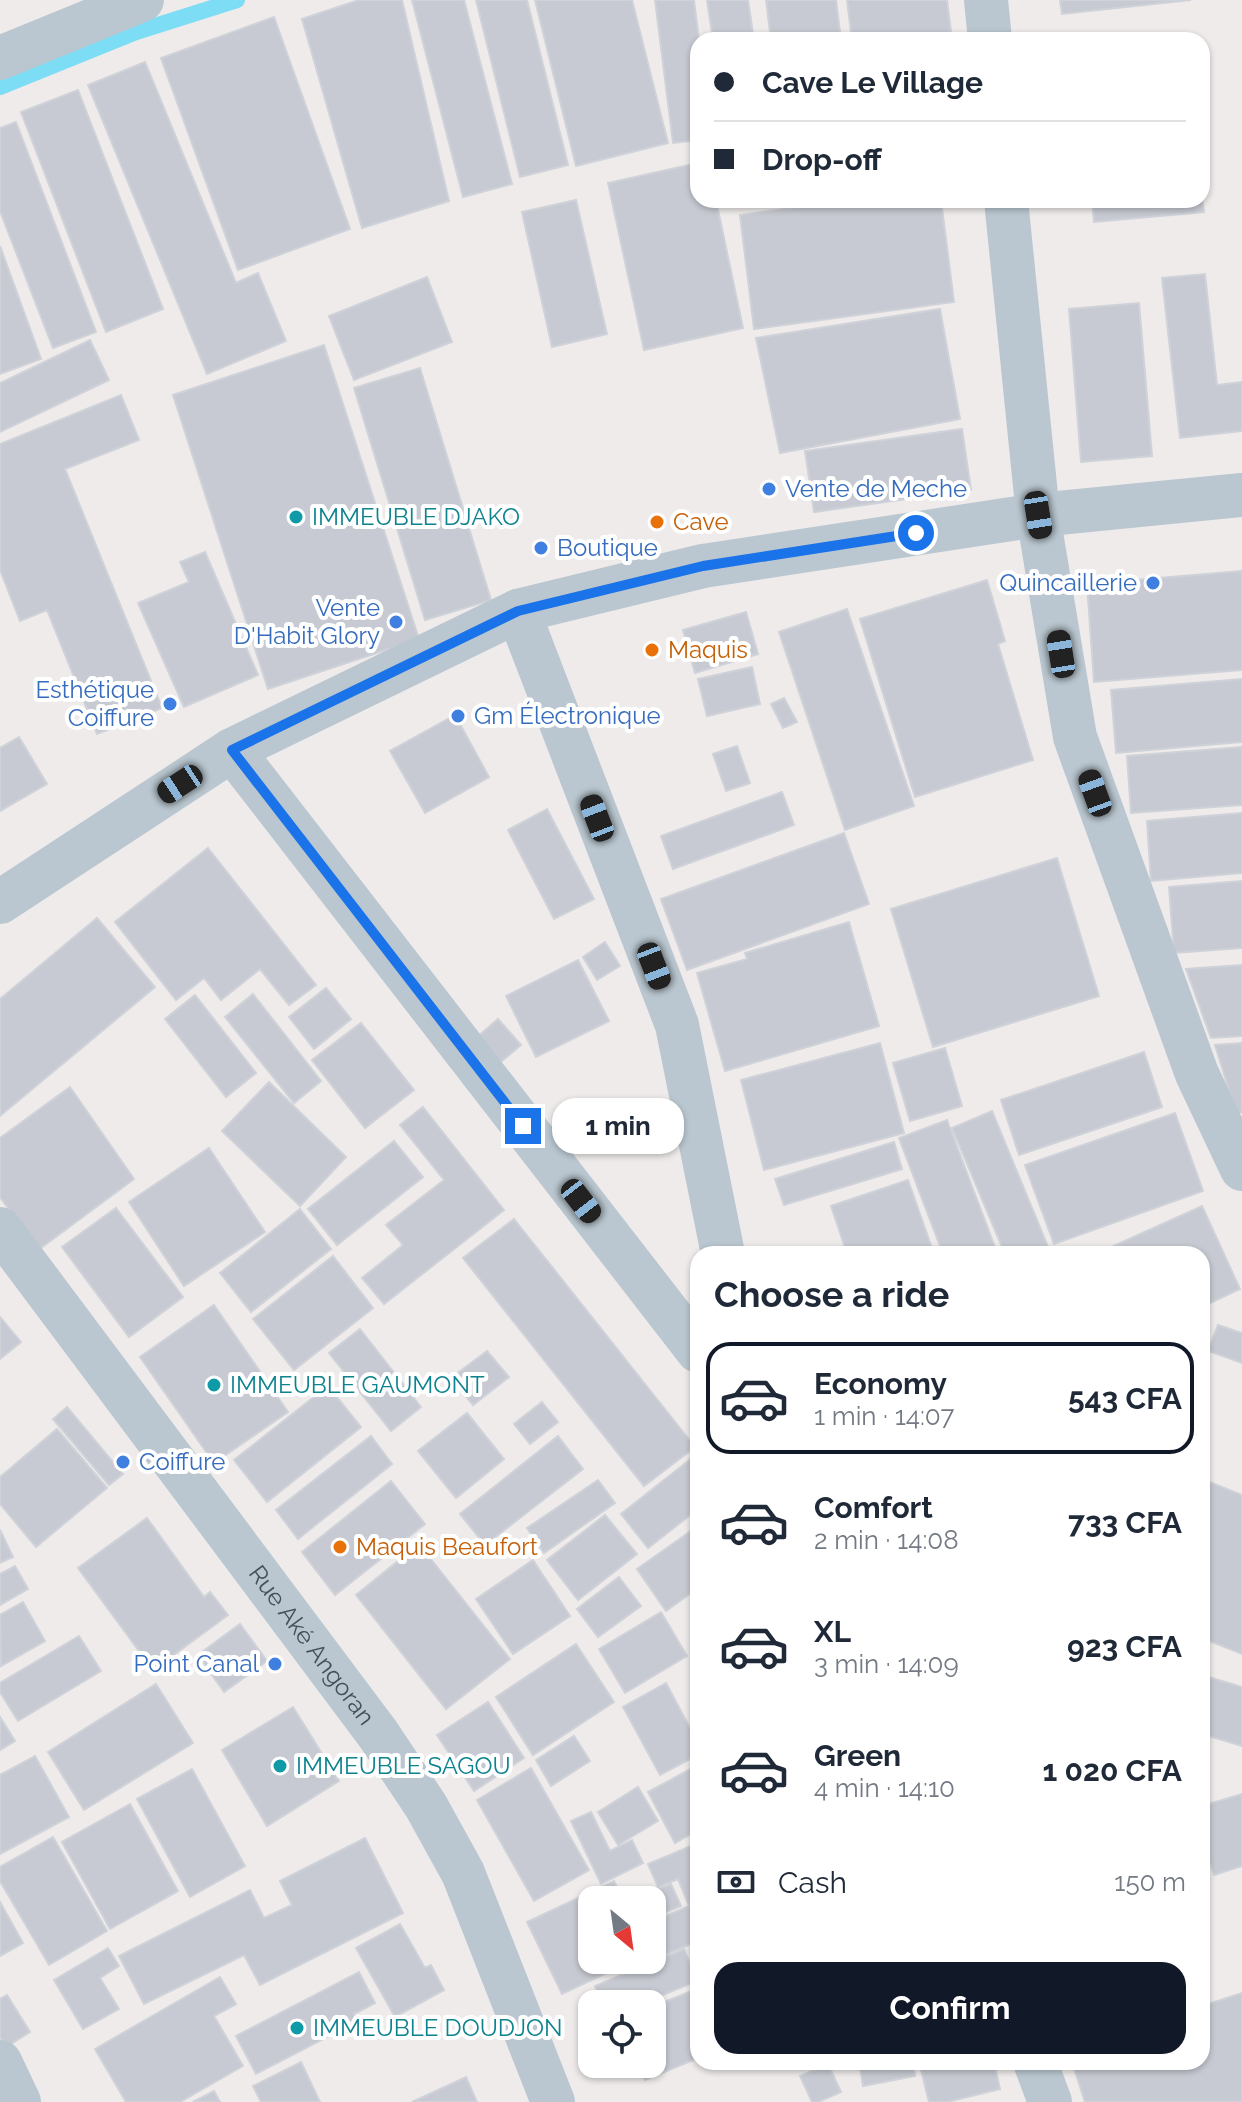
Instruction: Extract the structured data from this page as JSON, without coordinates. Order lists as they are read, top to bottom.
{
  "streets": {
    "street": ["Rue Aké Angoran"]
  },
  "places": [
    "Vente de Meche",
    "IMMEUBLE DJAKO",
    "Cave",
    "Boutique",
    "Quincaillerie",
    "Vente D'Habit Glory",
    "Maquis",
    "Esthétique Coiffure",
    "Gm Électronique",
    "IMMEUBLE GAUMONT",
    "Coiffure",
    "Maquis Beaufort",
    "Point Canal",
    "IMMEUBLE SAGOU",
    "IMMEUBLE DOUDJON"
  ],
  "north": "bottom right",
  "page": {
    "banner": ["Cave Le Village", "Drop-off"],
    "bubble": "1 min",
    "heading": "Choose a ride",
    "list": [
      {
        "name": "Economy",
        "note": "1 min · 14:07",
        "value": "543 CFA"
      },
      {
        "name": "Comfort",
        "note": "2 min · 14:08",
        "value": "733 CFA"
      },
      {
        "name": "XL",
        "note": "3 min · 14:09",
        "value": "923 CFA"
      },
      {
        "name": "Green",
        "note": "4 min · 14:10",
        "value": "1 020 CFA"
      }
    ],
    "pay": ["Cash", "150 m"],
    "buttons": "Confirm"
  }
}
